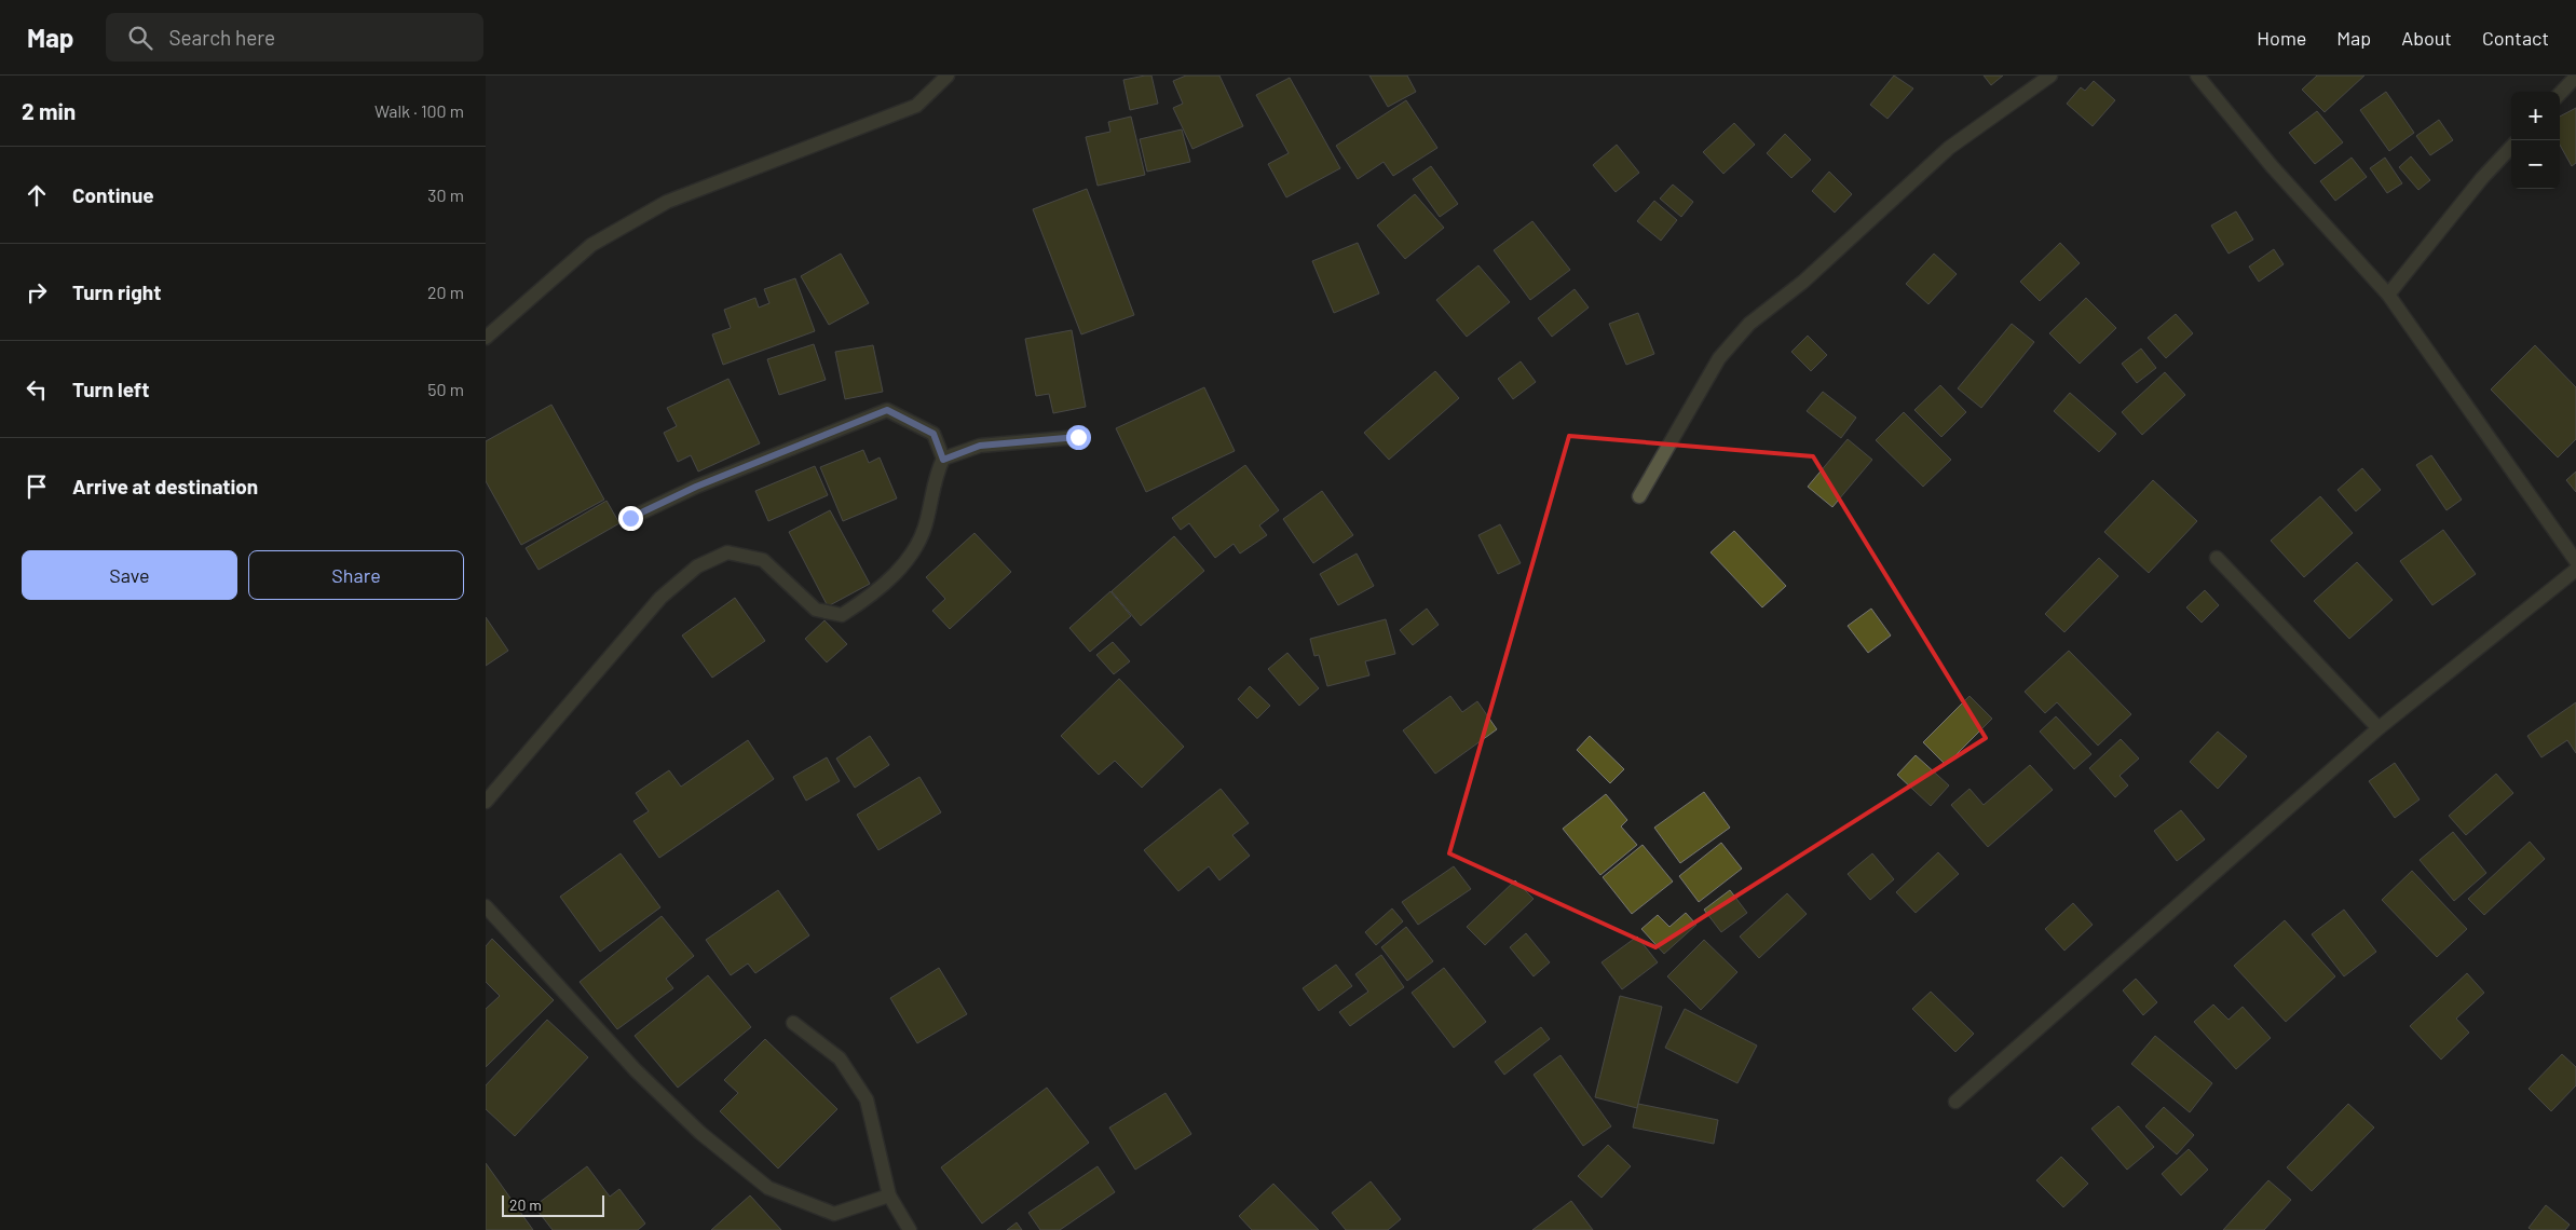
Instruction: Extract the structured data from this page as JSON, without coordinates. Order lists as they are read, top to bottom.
{
  "scale_bar": "20 m",
  "page": {
    "header": "Map",
    "search": "Search here",
    "nav": [
      "Home",
      "Map",
      "About",
      "Contact"
    ],
    "heading": ["2 min", "Walk · 100 m"],
    "map_buttons": ["+", "−"],
    "list": [
      ["Continue", "30 m"],
      ["Turn right", "20 m"],
      ["Turn left", "50 m"],
      "Arrive at destination"
    ],
    "buttons": ["Save", "Share"],
    "scale": "20 m"
  }
}
